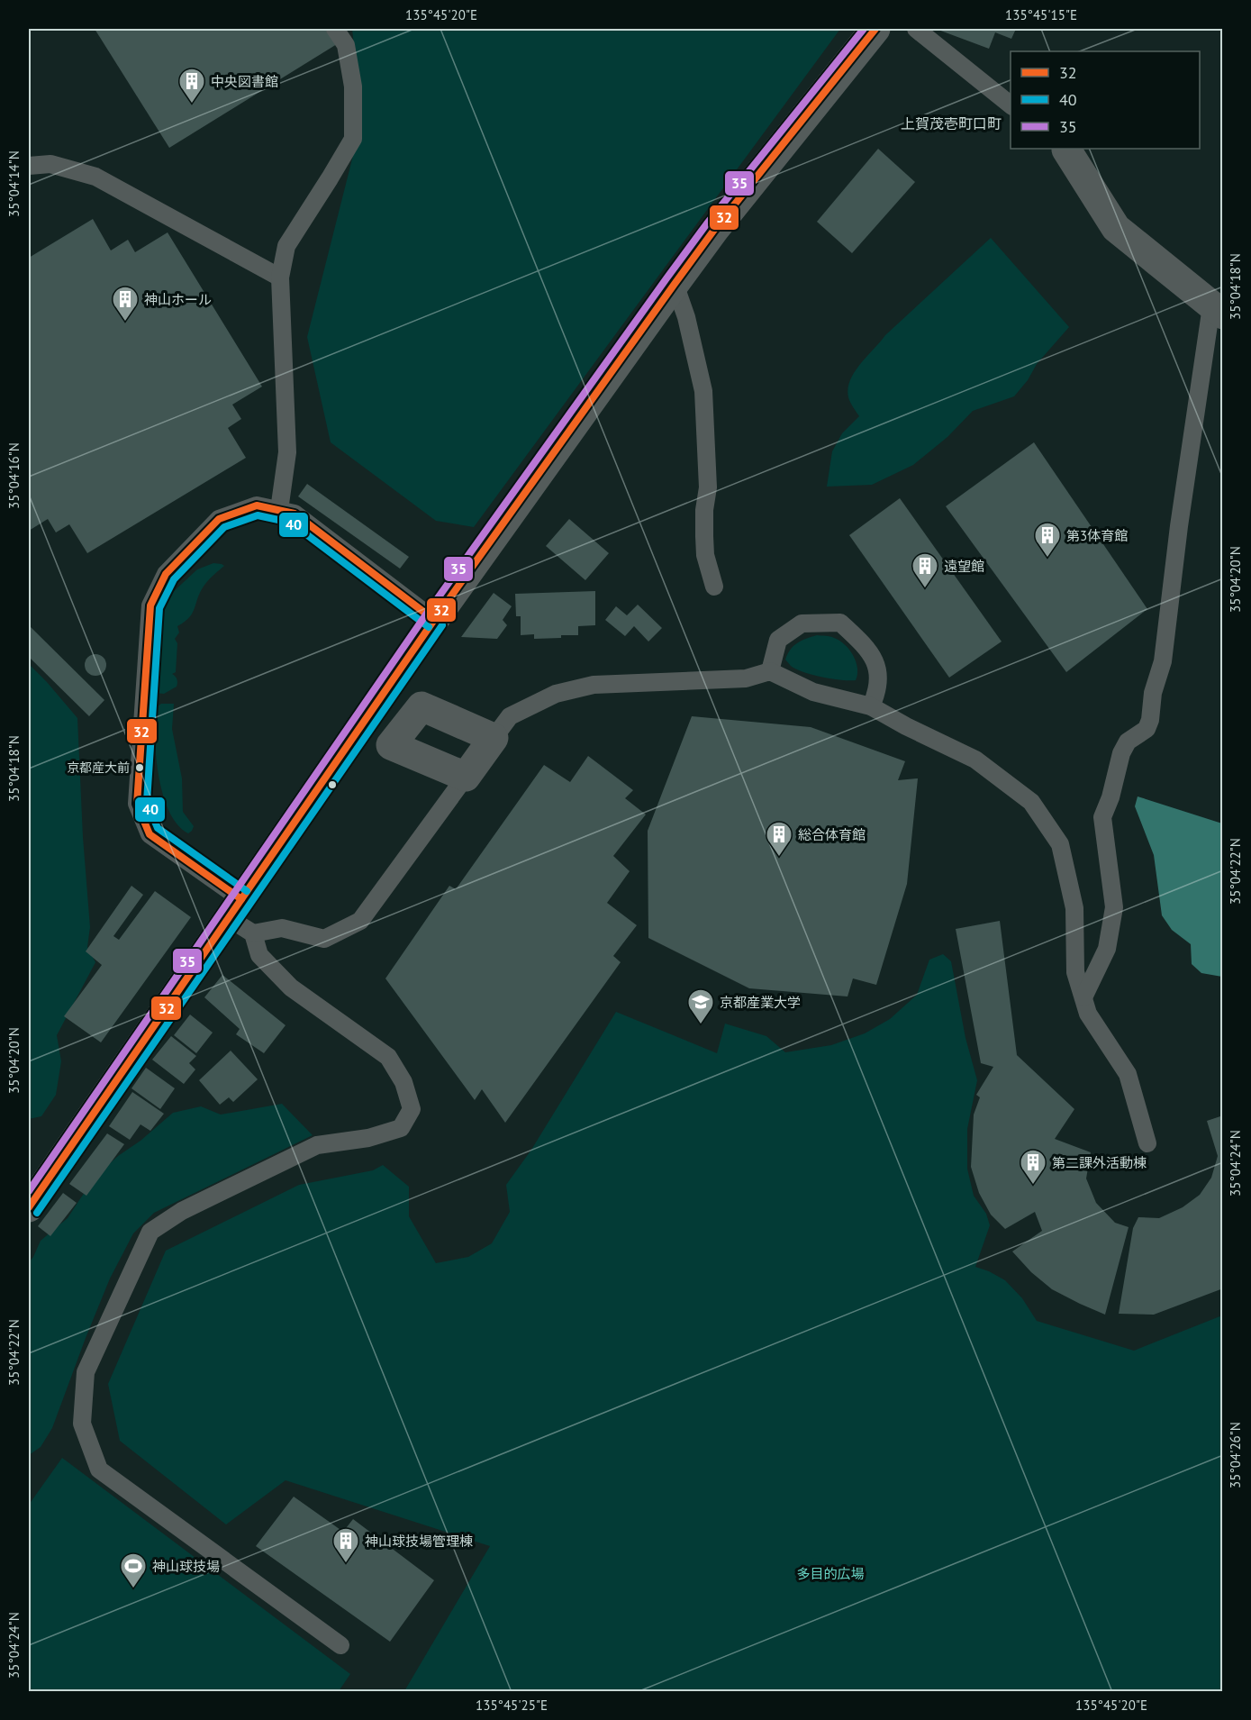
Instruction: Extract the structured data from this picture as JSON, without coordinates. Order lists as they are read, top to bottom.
{
  "districts": ["上賀茂壱町口町"],
  "parks": ["多目的広場"],
  "places": {
    "building": [
      "中央図書館",
      "神山ホール",
      "第3体育館",
      "遠望館",
      "総合体育館",
      "第二課外活動棟",
      "神山球技場管理棟"
    ],
    "other": ["京都産大前"],
    "school or university": ["京都産業大学"],
    "sports": ["神山球技場"]
  },
  "lines": ["transit line 32", "transit line 35", "transit line 40"],
  "legend": ["32", "40", "35"],
  "coordinates": [
    "135°45'20\"E",
    "135°45'15\"E",
    "35°04'14\"N",
    "35°04'18\"N",
    "35°04'16\"N",
    "35°04'20\"N",
    "35°04'22\"N",
    "35°04'24\"N",
    "35°04'26\"N",
    "135°45'25\"E"
  ]
}
